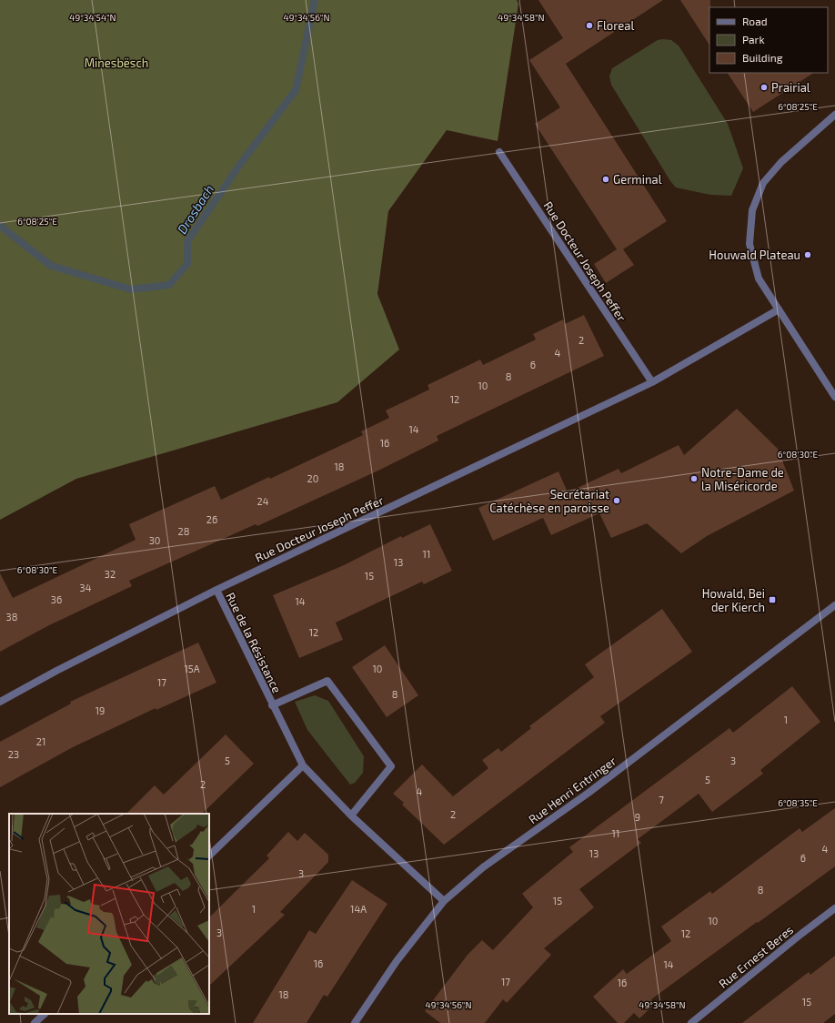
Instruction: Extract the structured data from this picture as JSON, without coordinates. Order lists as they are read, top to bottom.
{
  "streets": {
    "street": [
      "Rue Docteur Joseph Peffer",
      "Rue de la Résistance",
      "Rue Henri Entringer",
      "Rue Ernest Beres"
    ]
  },
  "crossings": [
    ["Rue Docteur Joseph Peffer", "Rue de la Résistance"],
    ["Rue de la Résistance", "Rue Henri Entringer"]
  ],
  "water": ["Drosbach"],
  "parks": ["Minesbësch"],
  "places": {
    "other": [
      "Floreal",
      "Prairial",
      "Germinal",
      "Houwald Plateau",
      "Notre-Dame de la Miséricorde",
      "Secrétariat Catéchèse en paroisse"
    ],
    "transit": ["Howald, Bei der Kierch"]
  },
  "house_numbers": [
    "2",
    "4",
    "6",
    "8",
    "10",
    "12",
    "14",
    "16",
    "18",
    "20",
    "24",
    "26",
    "28",
    "30",
    "11",
    "13",
    "32",
    "15",
    "34",
    "36",
    "14",
    "38",
    "12",
    "15A",
    "10",
    "17",
    "8",
    "19",
    "1",
    "21",
    "23",
    "5",
    "3",
    "5",
    "2",
    "4",
    "7",
    "2",
    "9",
    "11",
    "4",
    "13",
    "6",
    "3",
    "8",
    "15",
    "1",
    "14A",
    "10",
    "3",
    "12",
    "16",
    "14",
    "17",
    "16",
    "18",
    "15"
  ],
  "legend": ["Road", "Park", "Building"],
  "coordinates": [
    "49°34'54\"N",
    "49°34'56\"N",
    "49°34'58\"N",
    "6°08'25\"E",
    "6°08'30\"E",
    "6°08'35\"E"
  ]
}
